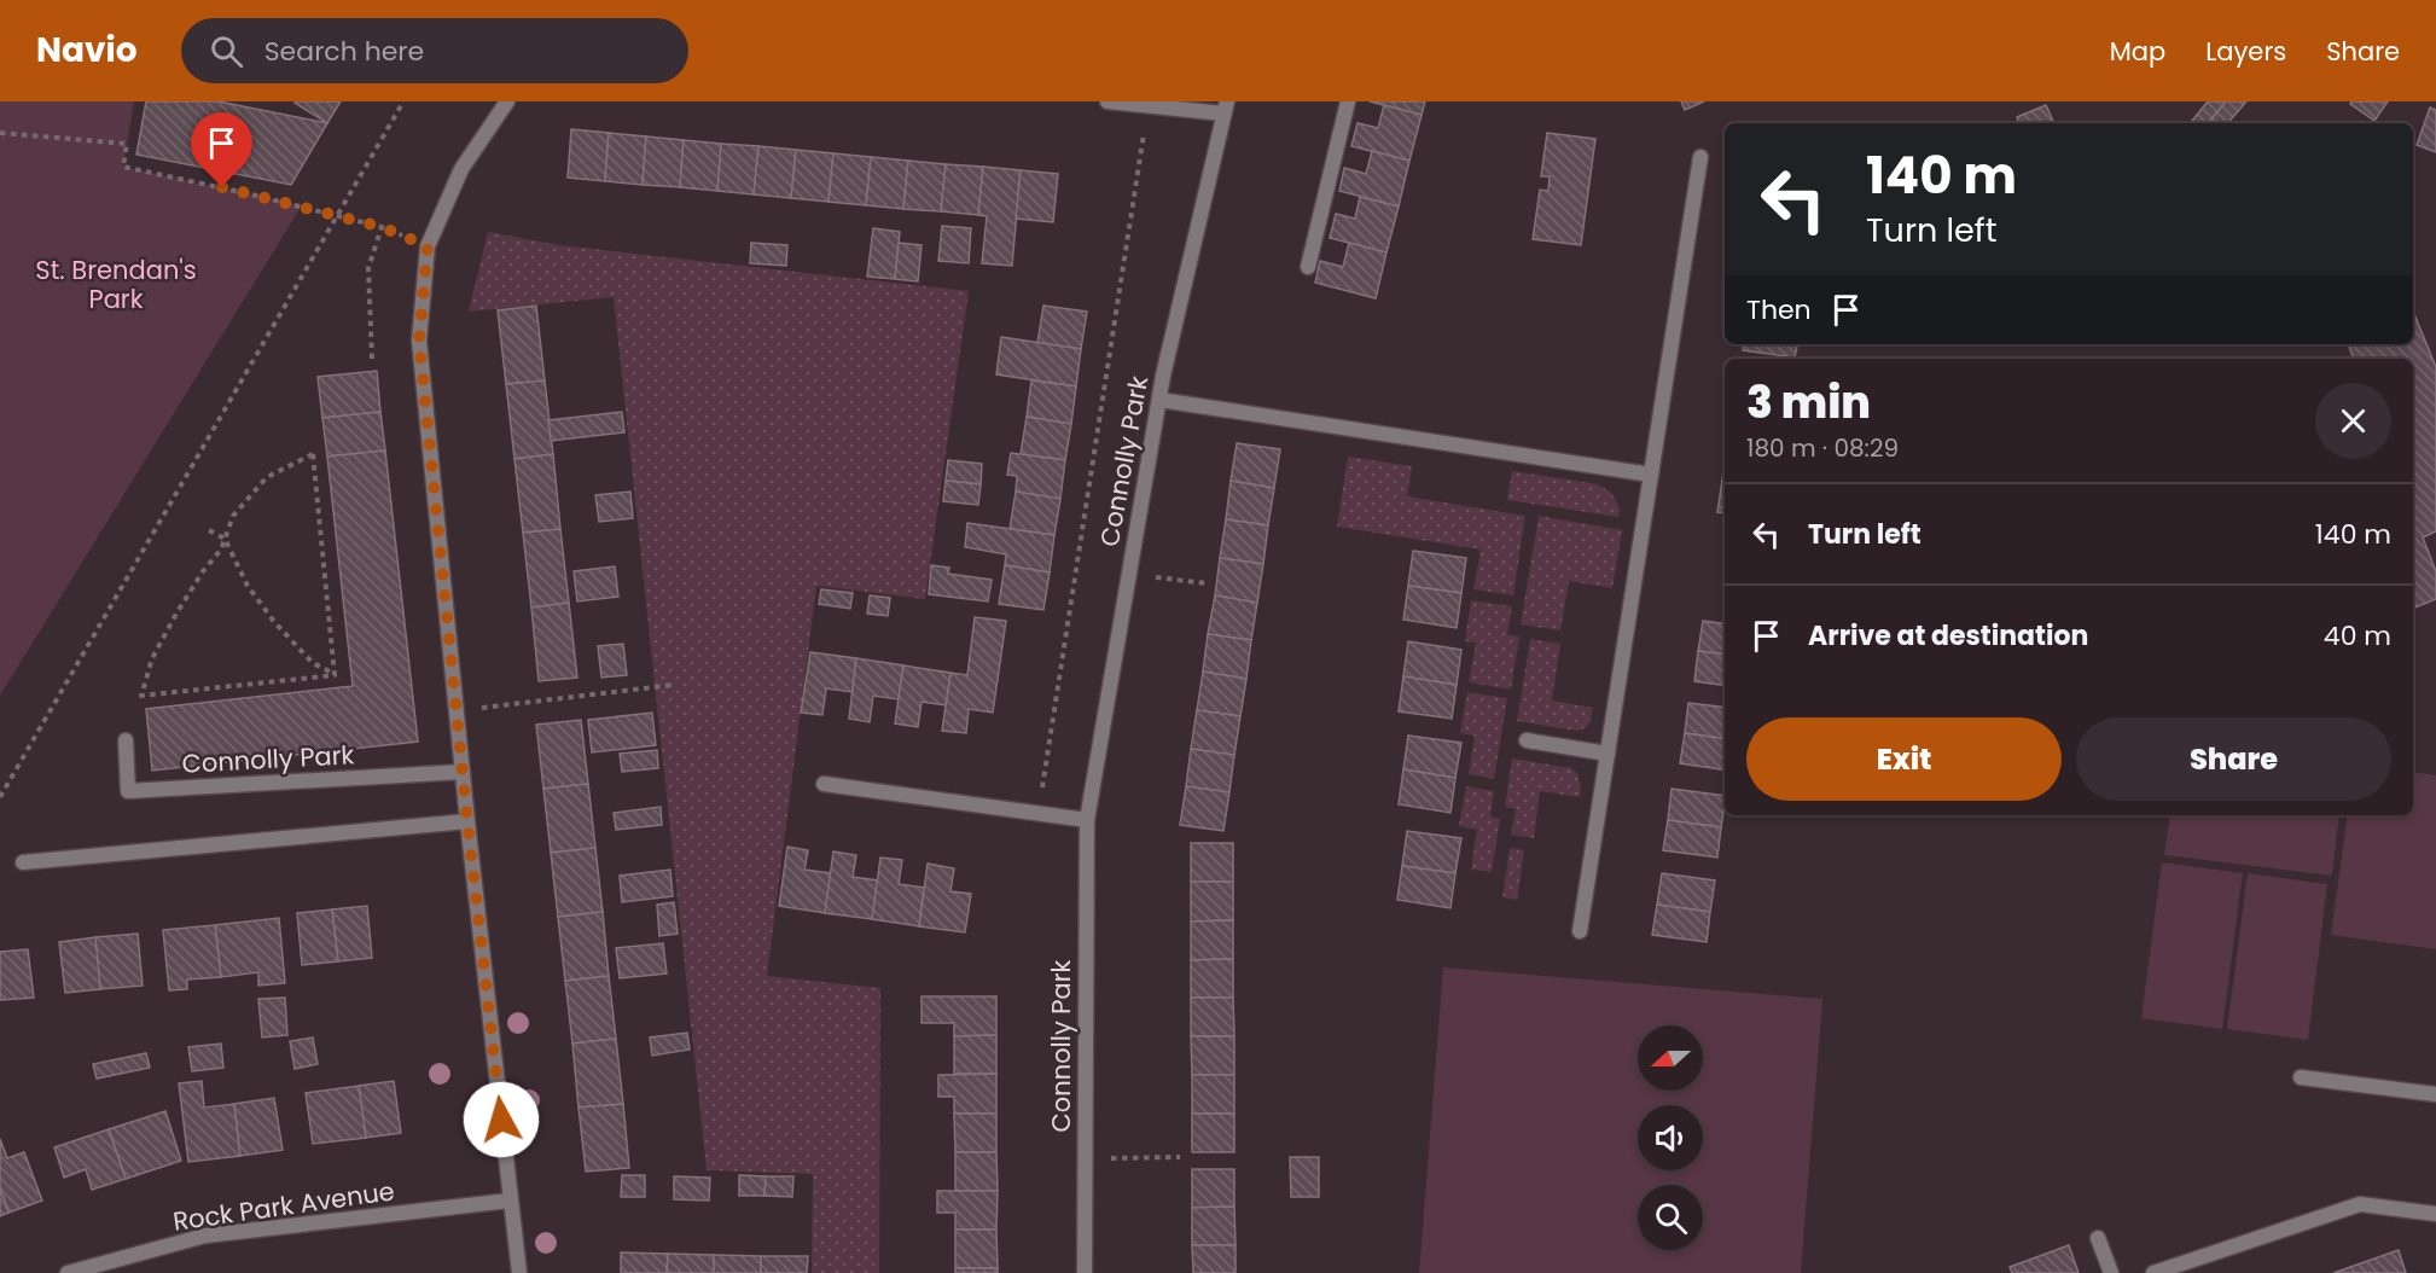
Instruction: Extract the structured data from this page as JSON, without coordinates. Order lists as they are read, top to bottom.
{
  "streets": {
    "street": ["Connolly Park", "Rock Park Avenue"]
  },
  "parks": ["St. Brendan's Park"],
  "north": "left",
  "page": {
    "header": "Navio",
    "search": "Search here",
    "nav": ["Map", "Layers", "Share"],
    "turn": ["140 m", "Turn left"],
    "then": "Then",
    "heading": ["3 min", "180 m · 08:29"],
    "list": [
      {
        "name": "Turn left",
        "value": "140 m"
      },
      {
        "name": "Arrive at destination",
        "value": "40 m"
      }
    ],
    "buttons": ["Exit", "Share"]
  }
}
